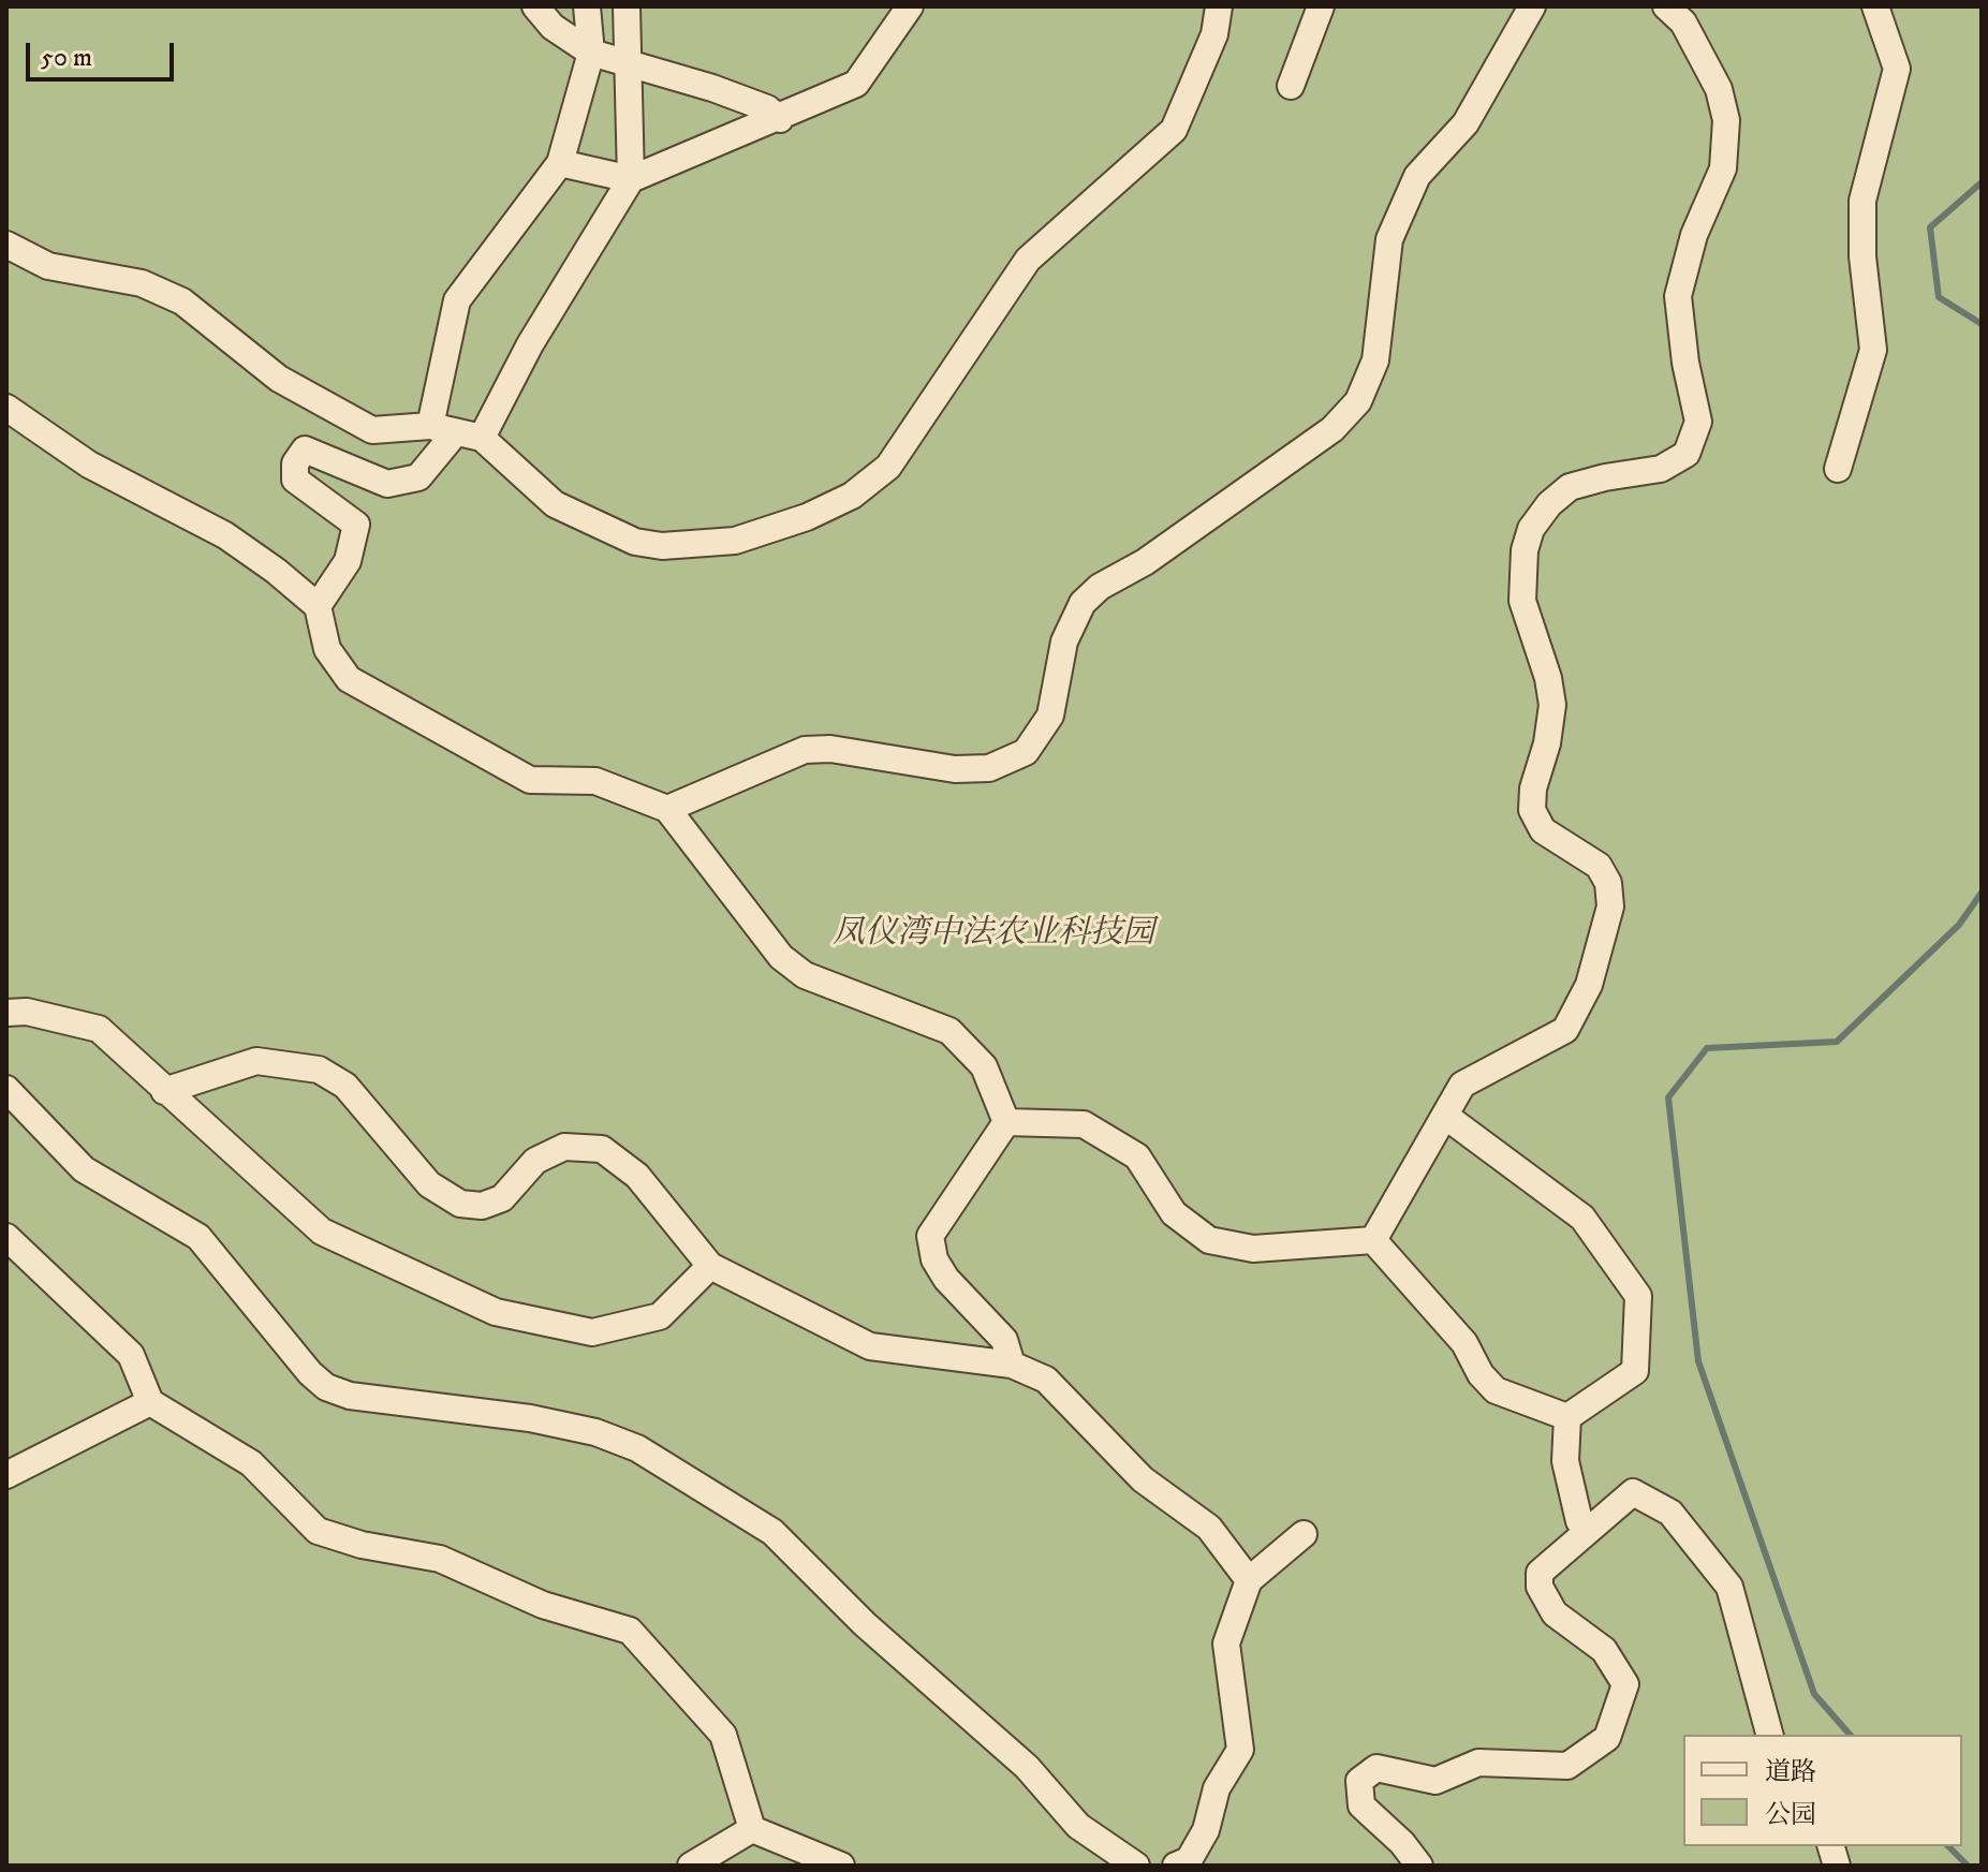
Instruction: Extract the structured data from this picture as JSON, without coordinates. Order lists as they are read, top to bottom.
{
  "parks": ["凤仪湾中法农业科技园"],
  "legend": ["道路", "公园"],
  "scale_bar": "50 m"
}
